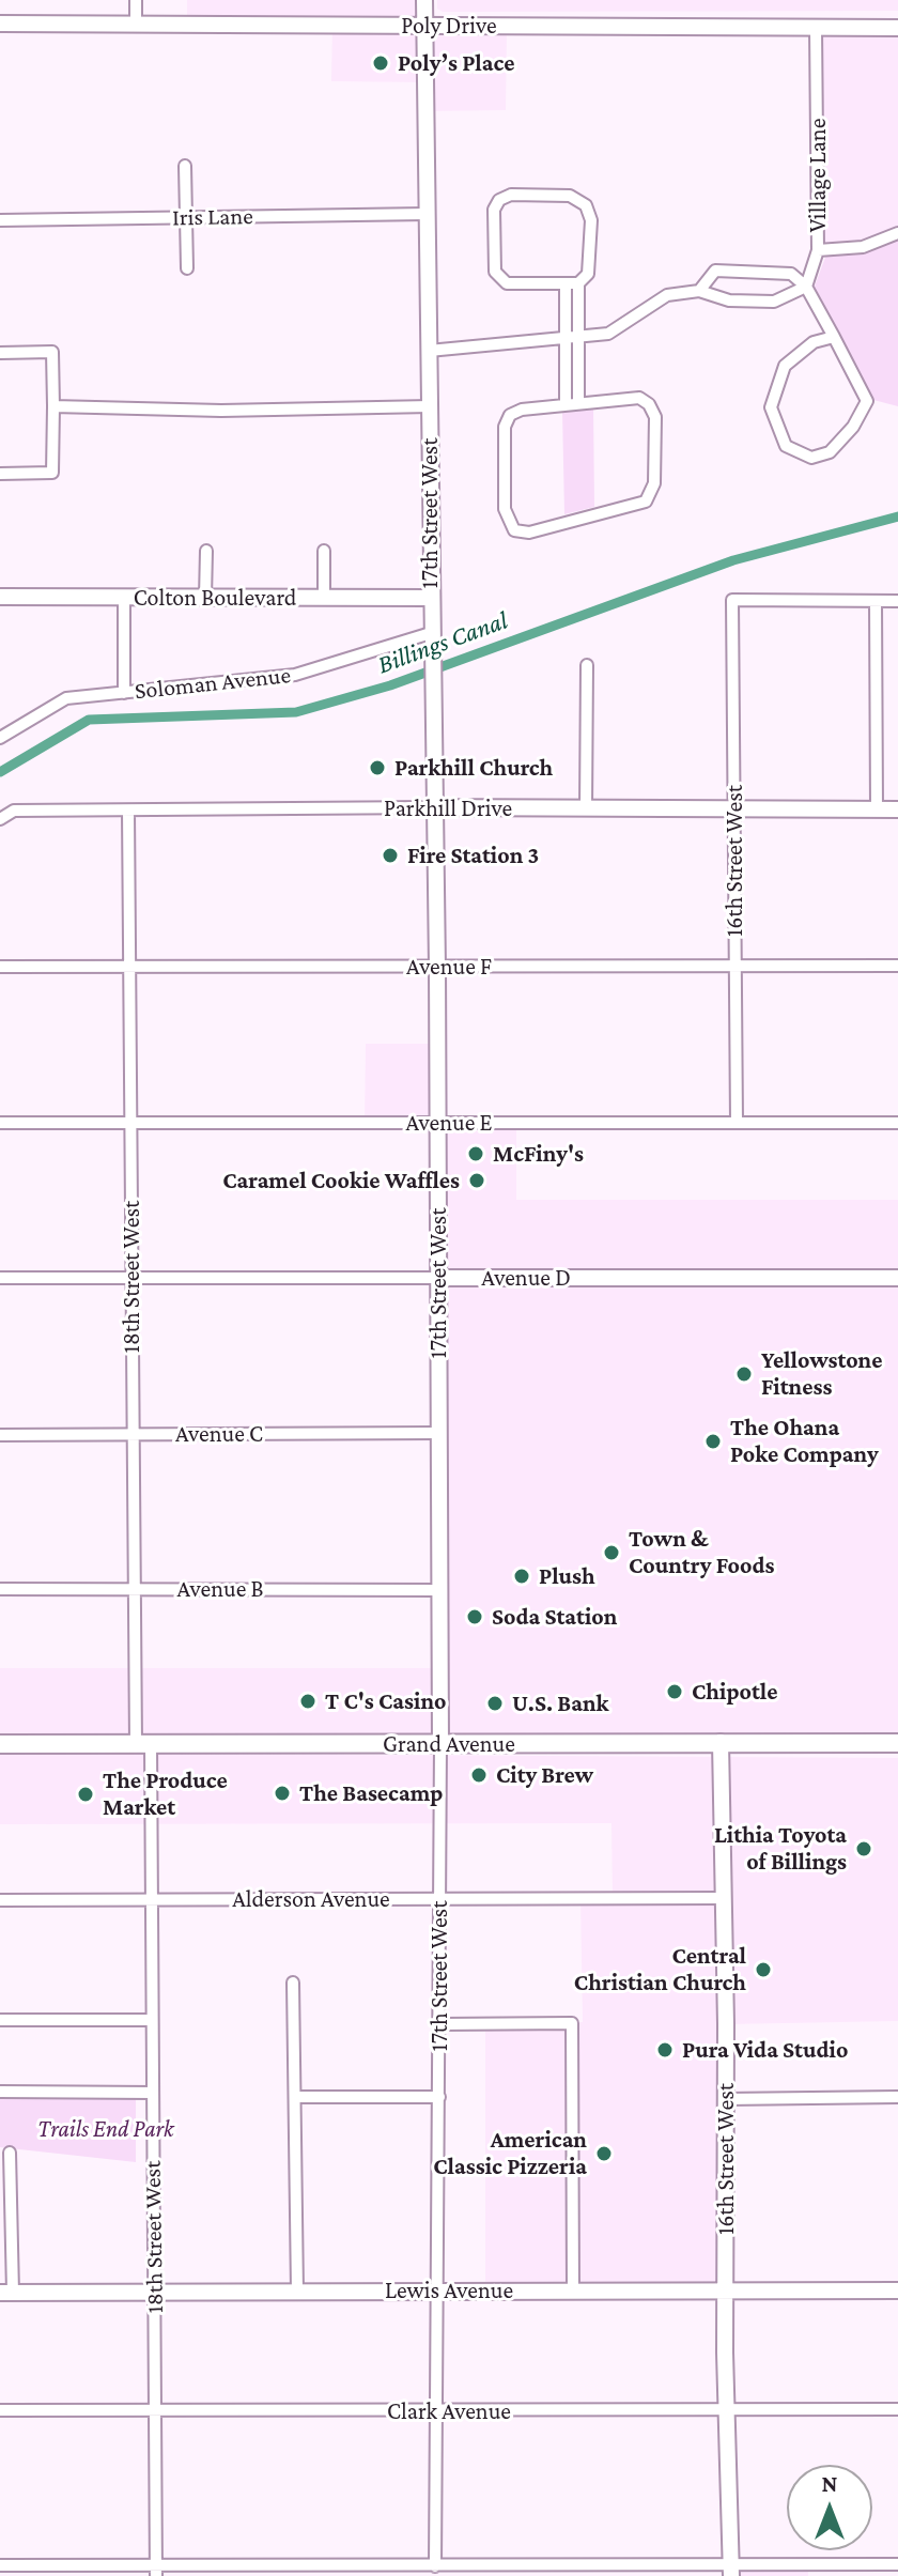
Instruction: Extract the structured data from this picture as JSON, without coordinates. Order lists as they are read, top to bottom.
{
  "streets": {
    "main road": ["Grand Avenue"],
    "street": [
      "Poly Drive",
      "Village Lane",
      "Iris Lane",
      "17th Street West",
      "Colton Boulevard",
      "Soloman Avenue",
      "Parkhill Drive",
      "16th Street West",
      "Avenue F",
      "Avenue E",
      "18th Street West",
      "Avenue D",
      "Avenue C",
      "Avenue B",
      "Alderson Avenue",
      "Lewis Avenue",
      "Clark Avenue"
    ]
  },
  "crossings": [
    ["Poly Drive", "Village Lane"],
    ["Poly Drive", "17th Street West"],
    ["Iris Lane", "17th Street West"],
    ["17th Street West", "Colton Boulevard"],
    ["17th Street West", "Soloman Avenue"],
    ["17th Street West", "Parkhill Drive"],
    ["17th Street West", "Avenue F"],
    ["17th Street West", "Avenue E"],
    ["17th Street West", "Avenue D"],
    ["17th Street West", "Avenue C"],
    ["17th Street West", "Avenue B"],
    ["17th Street West", "Grand Avenue"],
    ["17th Street West", "Alderson Avenue"],
    ["17th Street West", "Lewis Avenue"],
    ["17th Street West", "Clark Avenue"],
    ["Parkhill Drive", "16th Street West"],
    ["Parkhill Drive", "18th Street West"],
    ["16th Street West", "Avenue F"],
    ["16th Street West", "Avenue E"],
    ["16th Street West", "Grand Avenue"],
    ["16th Street West", "Alderson Avenue"],
    ["16th Street West", "Lewis Avenue"],
    ["16th Street West", "Clark Avenue"],
    ["Avenue F", "18th Street West"],
    ["Avenue E", "18th Street West"],
    ["18th Street West", "Avenue D"],
    ["18th Street West", "Avenue C"],
    ["18th Street West", "Avenue B"],
    ["18th Street West", "Grand Avenue"],
    ["18th Street West", "Alderson Avenue"],
    ["18th Street West", "Lewis Avenue"],
    ["18th Street West", "Clark Avenue"]
  ],
  "water": ["Billings Canal"],
  "parks": ["Trails End Park"],
  "places": [
    "Poly’s Place",
    "Parkhill Church",
    "Fire Station 3",
    "McFiny's",
    "Caramel Cookie Waffles",
    "Yellowstone Fitness",
    "The Ohana Poke Company",
    "Town & Country Foods",
    "Plush",
    "Soda Station",
    "Chipotle",
    "T C's Casino",
    "U.S. Bank",
    "City Brew",
    "The Basecamp",
    "The Produce Market",
    "Lithia Toyota of Billings",
    "Central Christian Church",
    "Pura Vida Studio",
    "American Classic Pizzeria"
  ],
  "north": "top"
}
